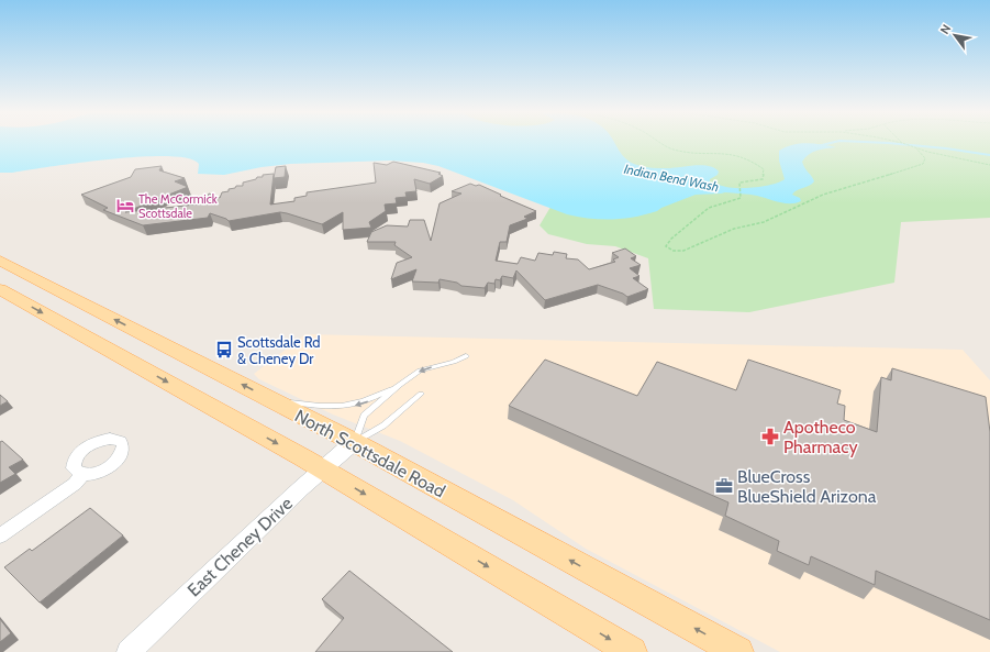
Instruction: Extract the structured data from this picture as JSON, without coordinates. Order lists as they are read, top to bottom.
{
  "streets": {
    "main road": ["North Scottsdale Road"],
    "street": ["East Cheney Drive"]
  },
  "crossings": [
    ["North Scottsdale Road", "East Cheney Drive"]
  ],
  "water": ["Indian Bend Wash"],
  "places": {
    "hotel": ["The McCormick Scottsdale"],
    "bus stop": ["Scottsdale Rd & Cheney Dr"],
    "pharmacy": ["Apotheco Pharmacy"],
    "office": ["BlueCross BlueShield Arizona"]
  },
  "north": "top left"
}
